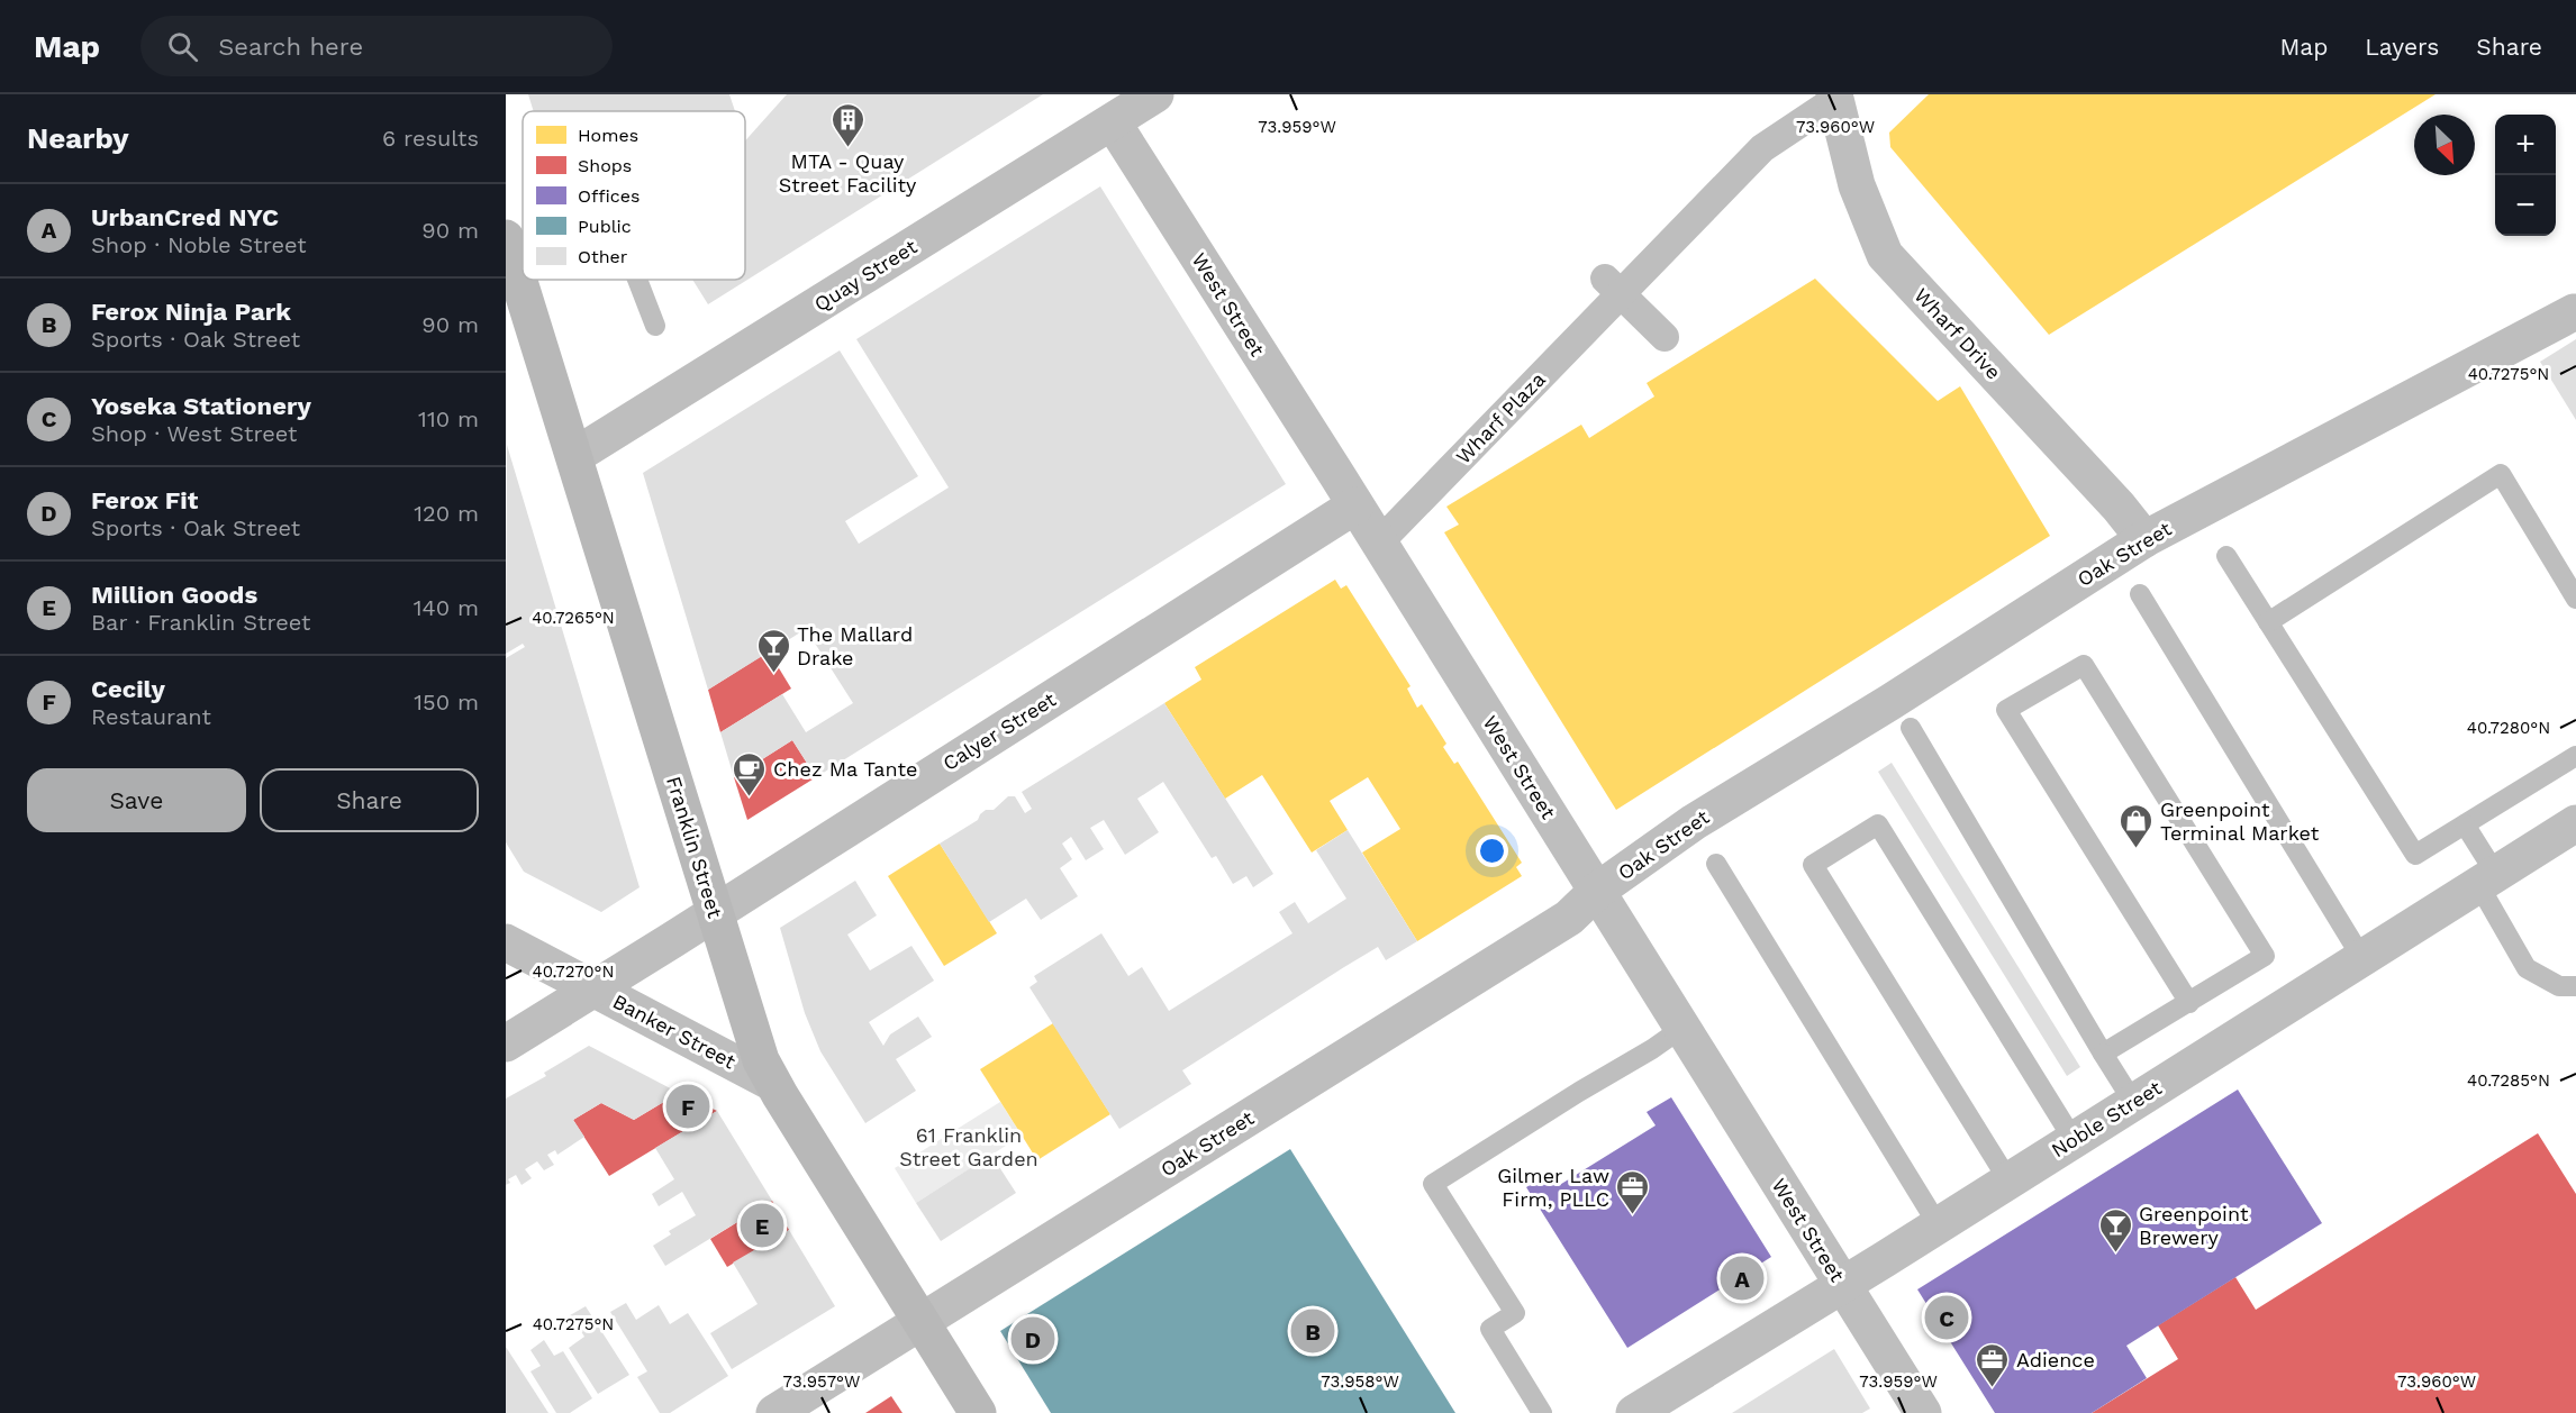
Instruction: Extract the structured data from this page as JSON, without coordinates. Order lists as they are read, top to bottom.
{
  "streets": {
    "main road": ["Franklin Street"],
    "street": [
      "Quay Street",
      "West Street",
      "Wharf Drive",
      "Wharf Plaza",
      "Oak Street",
      "Calyer Street",
      "Banker Street",
      "Noble Street"
    ]
  },
  "crossings": [
    ["Quay Street", "West Street"],
    ["Quay Street", "Franklin Street"],
    ["West Street", "Wharf Plaza"],
    ["West Street", "Oak Street"],
    ["West Street", "Calyer Street"],
    ["West Street", "Noble Street"],
    ["Wharf Drive", "Wharf Plaza"],
    ["Wharf Drive", "Oak Street"],
    ["Oak Street", "Franklin Street"],
    ["Calyer Street", "Franklin Street"],
    ["Calyer Street", "Banker Street"],
    ["Franklin Street", "Banker Street"]
  ],
  "parks": ["61 Franklin Street Garden"],
  "places": {
    "building": ["MTA - Quay Street Facility"],
    "bar": ["The Mallard Drake", "Greenpoint Brewery"],
    "cafe": ["Chez Ma Tante"],
    "shop": ["Greenpoint Terminal Market"],
    "office": ["Gilmer Law Firm, PLLC", "Adience"]
  },
  "legend": [
    "Homes",
    "Shops",
    "Offices",
    "Public",
    "Other"
  ],
  "north": "bottom right",
  "page": {
    "header": "Map",
    "search": "Search here",
    "nav": ["Map", "Layers", "Share"],
    "heading": ["Nearby", "6 results"],
    "map_buttons": ["+", "−"],
    "list": [
      {
        "mark": "A",
        "name": "UrbanCred NYC",
        "note": "Shop · Noble Street",
        "value": "90 m"
      },
      {
        "mark": "B",
        "name": "Ferox Ninja Park",
        "note": "Sports · Oak Street",
        "value": "90 m"
      },
      {
        "mark": "C",
        "name": "Yoseka Stationery",
        "note": "Shop · West Street",
        "value": "110 m"
      },
      {
        "mark": "D",
        "name": "Ferox Fit",
        "note": "Sports · Oak Street",
        "value": "120 m"
      },
      {
        "mark": "E",
        "name": "Million Goods",
        "note": "Bar · Franklin Street",
        "value": "140 m"
      },
      {
        "mark": "F",
        "name": "Cecily",
        "note": "Restaurant",
        "value": "150 m"
      }
    ],
    "buttons": ["Save", "Share"],
    "pins": [
      "F",
      "E",
      "A",
      "C",
      "B",
      "D"
    ]
  },
  "coordinates": [
    "73.959°W",
    "73.960°W",
    "40.7275°N",
    "40.7265°N",
    "40.7280°N",
    "40.7270°N",
    "40.7285°N",
    "73.957°W",
    "73.958°W"
  ]
}
